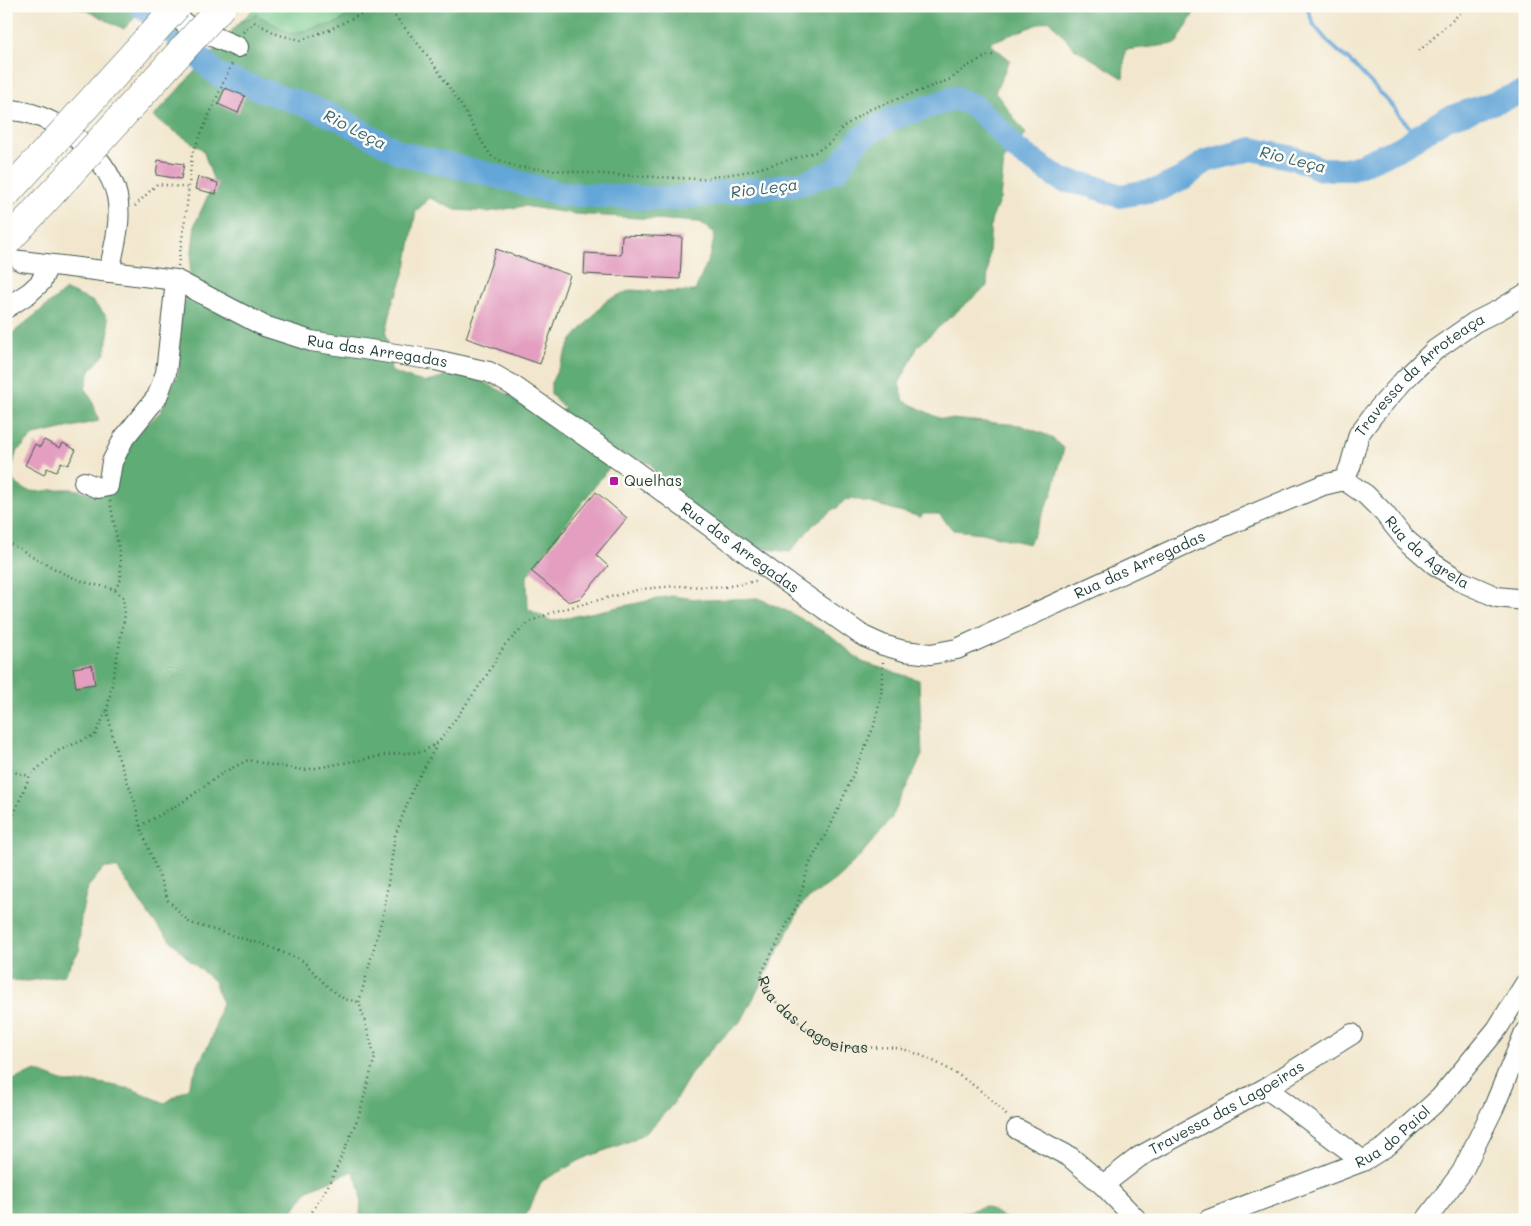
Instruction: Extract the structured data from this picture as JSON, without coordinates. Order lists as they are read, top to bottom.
{
  "streets": {
    "street": [
      "Rua das Arregadas",
      "Travessa da Arroteaça",
      "Rua da Agrela",
      "Travessa das Lagoeiras",
      "Rua do Paiol"
    ],
    "path": ["Rua das Lagoeiras"]
  },
  "crossings": [
    ["Rua das Arregadas", "Travessa da Arroteaça"],
    ["Rua das Arregadas", "Rua da Agrela"],
    ["Rua das Arregadas", "Rua das Lagoeiras"],
    ["Travessa da Arroteaça", "Rua da Agrela"]
  ],
  "water": ["Rio Leça"],
  "places": {
    "transit": ["Quelhas"]
  }
}
